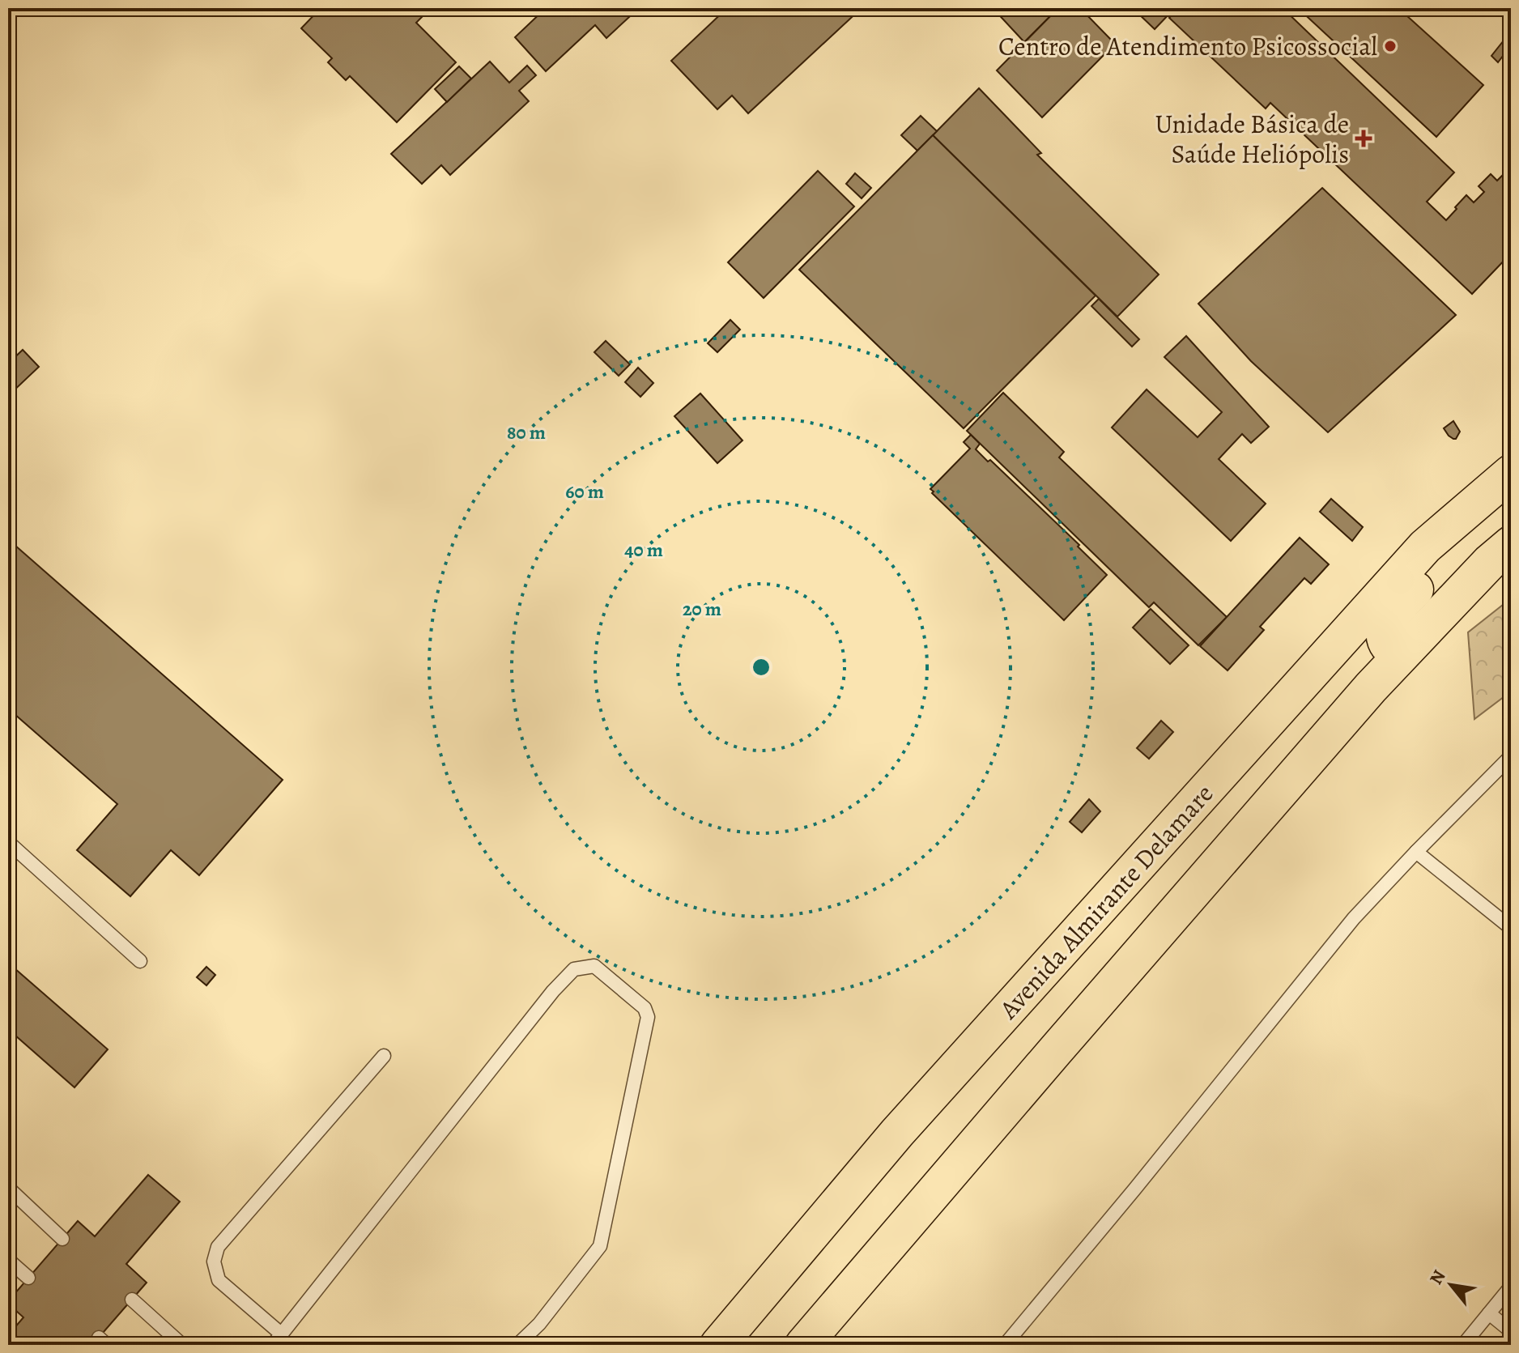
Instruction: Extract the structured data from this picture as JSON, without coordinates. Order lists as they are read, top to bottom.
{
  "streets": {
    "main road": ["Avenida Almirante Delamare"]
  },
  "places": {
    "other": ["Centro de Atendimento Psicossocial"],
    "health": ["Unidade Básica de Saúde Heliópolis"]
  },
  "north": "top left",
  "rings": [
    "80 m",
    "60 m",
    "40 m",
    "20 m"
  ]
}
